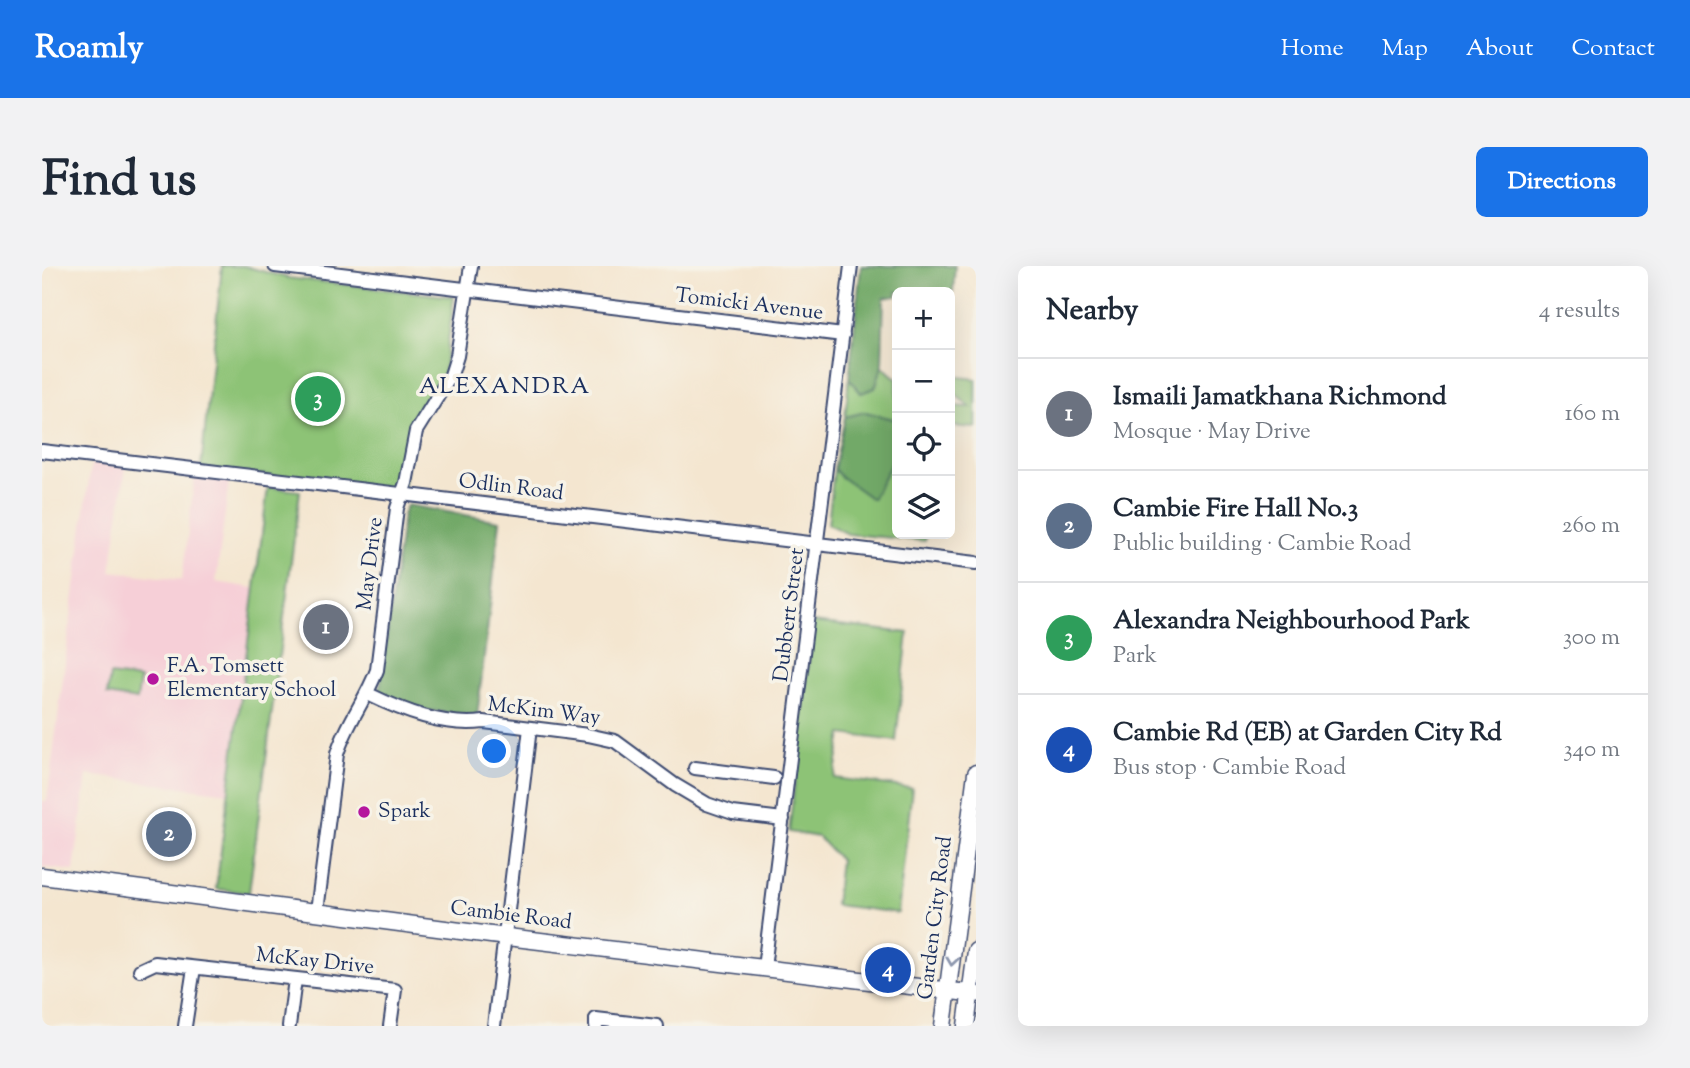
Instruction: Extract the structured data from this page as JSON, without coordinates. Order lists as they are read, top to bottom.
{
  "streets": {
    "main road": ["Cambie Road", "Garden City Road"],
    "street": [
      "Tomicki Avenue",
      "Odlin Road",
      "May Drive",
      "Dubbert Street",
      "McKim Way",
      "McKay Drive"
    ]
  },
  "crossings": [
    ["Tomicki Avenue", "May Drive"],
    ["Tomicki Avenue", "Dubbert Street"],
    ["Odlin Road", "May Drive"],
    ["Odlin Road", "Dubbert Street"],
    ["May Drive", "McKim Way"],
    ["May Drive", "Cambie Road"],
    ["Dubbert Street", "McKim Way"],
    ["Dubbert Street", "Cambie Road"],
    ["Cambie Road", "Garden City Road"]
  ],
  "one_way": ["Garden City Road"],
  "districts": ["ALEXANDRA"],
  "places": ["F.A. Tomsett Elementary School", "Spark"],
  "page": {
    "header": "Roamly",
    "nav": [
      "Home",
      "Map",
      "About",
      "Contact"
    ],
    "title": "Find us",
    "buttons": "Directions",
    "heading": ["Nearby", "4 results"],
    "map_buttons": ["+", "−"],
    "list": [
      {
        "mark": "1",
        "name": "Ismaili Jamatkhana Richmond",
        "note": "Mosque · May Drive",
        "value": "160 m"
      },
      {
        "mark": "2",
        "name": "Cambie Fire Hall No.3",
        "note": "Public building · Cambie Road",
        "value": "260 m"
      },
      {
        "mark": "3",
        "name": "Alexandra Neighbourhood Park",
        "note": "Park",
        "value": "300 m"
      },
      {
        "mark": "4",
        "name": "Cambie Rd (EB) at Garden City Rd",
        "note": "Bus stop · Cambie Road",
        "value": "340 m"
      }
    ],
    "pins": [
      "3",
      "1",
      "2",
      "4"
    ]
  }
}
